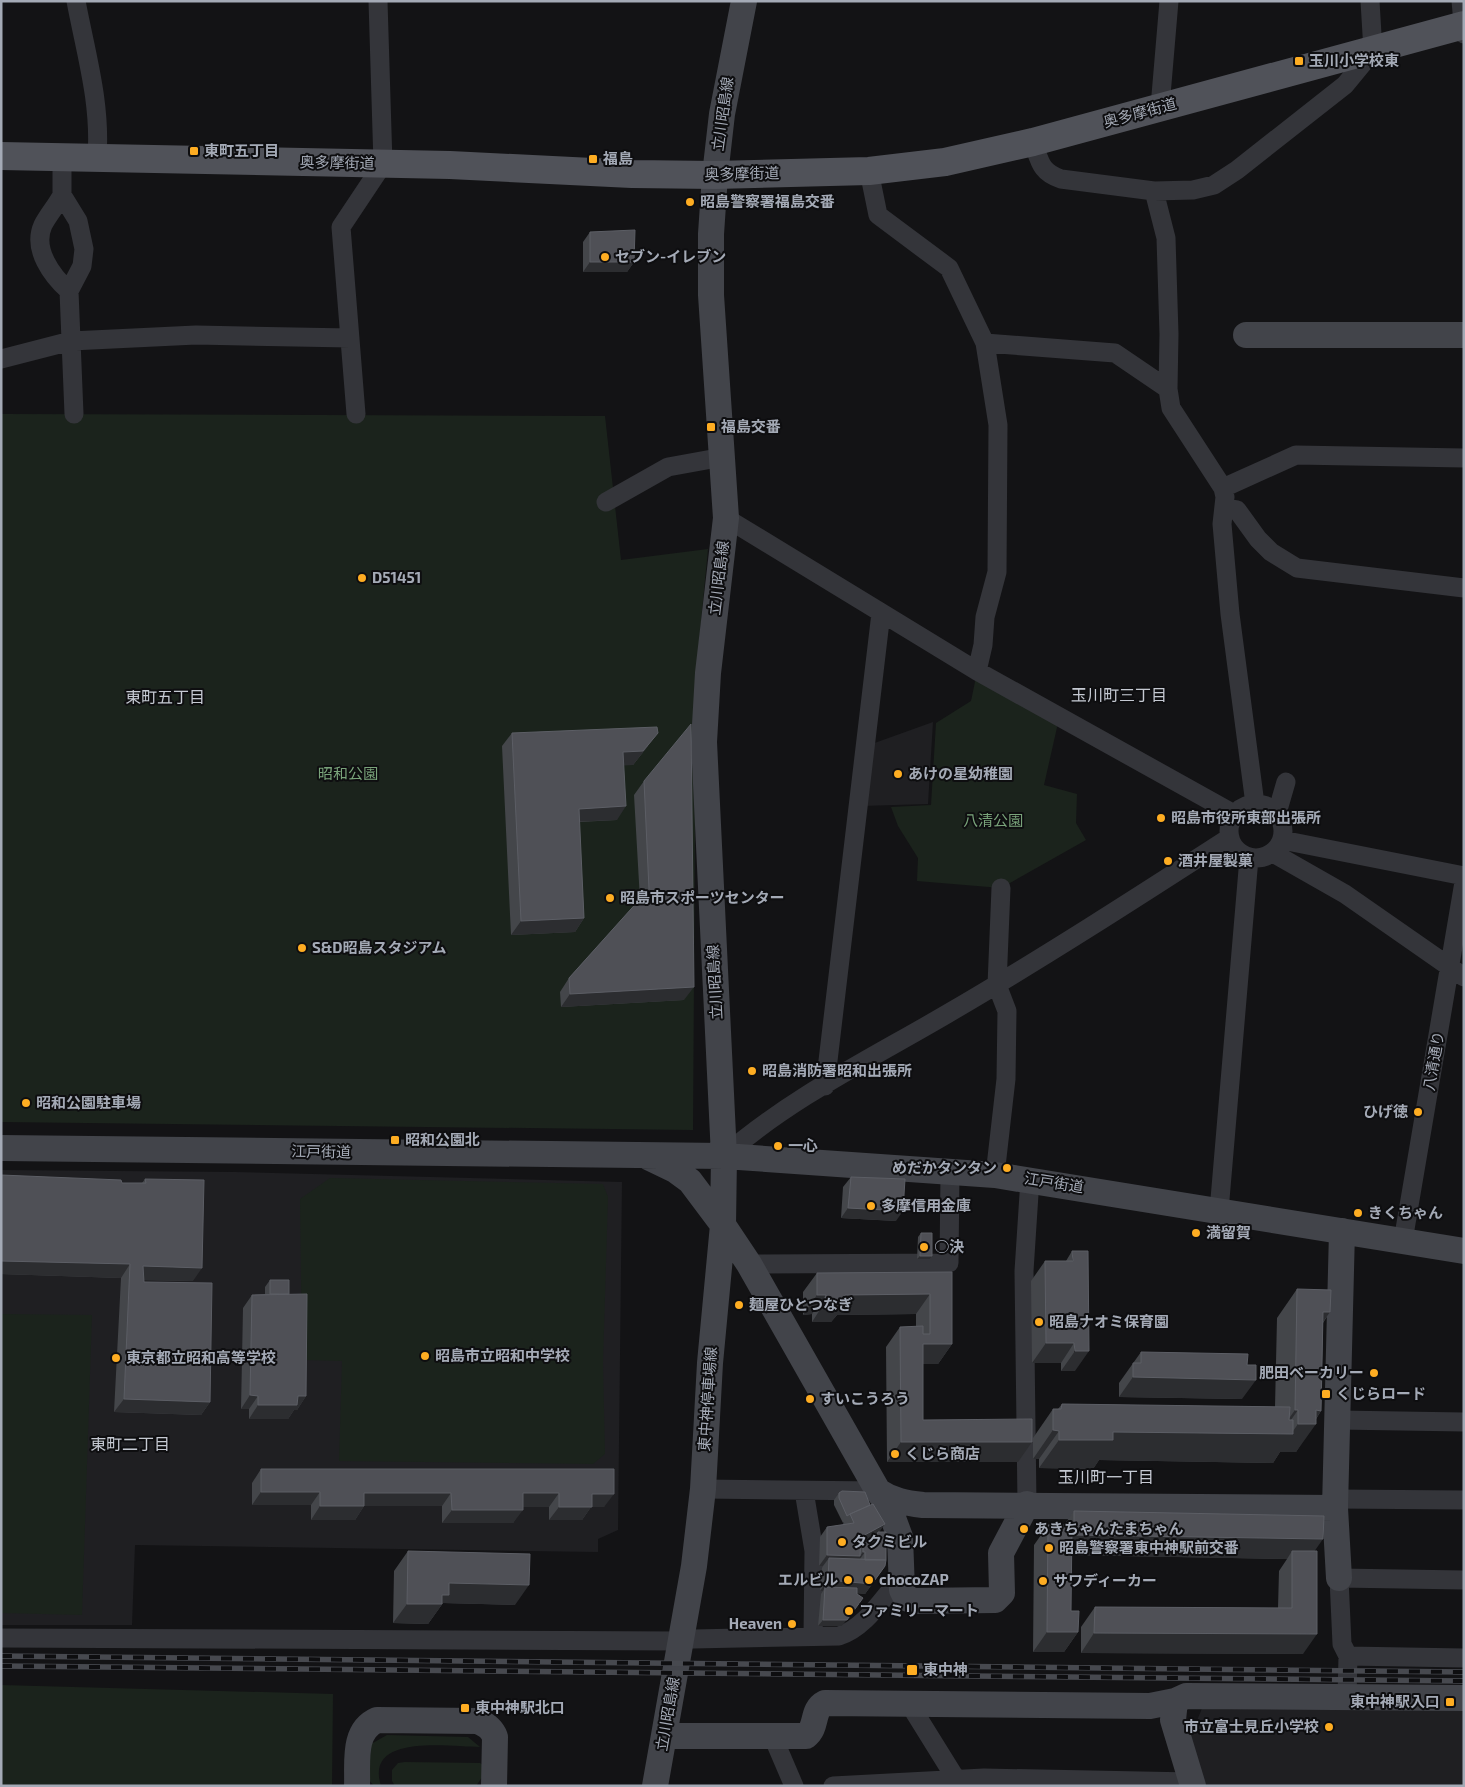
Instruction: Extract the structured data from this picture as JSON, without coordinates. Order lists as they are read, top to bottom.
{
  "streets": {
    "main road": ["奥多摩街道"],
    "street": [
      "立川昭島線",
      "八清通り",
      "江戸街道",
      "東中神停車場線"
    ]
  },
  "crossings": [
    ["奥多摩街道", "立川昭島線"],
    ["立川昭島線", "江戸街道"],
    ["立川昭島線", "東中神停車場線"],
    ["八清通り", "江戸街道"],
    ["江戸街道", "東中神停車場線"]
  ],
  "districts": [
    "玉川町三丁目",
    "東町五丁目",
    "東町二丁目",
    "玉川町一丁目"
  ],
  "parks": ["昭和公園", "八清公園"],
  "places": {
    "transit": [
      "玉川小学校東",
      "東町五丁目",
      "福島",
      "福島交番",
      "昭和公園北",
      "くじらロード",
      "東中神",
      "東中神駅入口",
      "東中神駅北口"
    ],
    "other": [
      "昭島警察署福島交番",
      "セブン-イレブン",
      "D51451",
      "あけの星幼稚園",
      "昭島市役所東部出張所",
      "酒井屋製菓",
      "昭島市スポーツセンター",
      "S&D昭島スタジアム",
      "昭島消防署昭和出張所",
      "昭和公園駐車場",
      "ひげ徳",
      "一心",
      "めだかタンタン",
      "多摩信用金庫",
      "きくちゃん",
      "満留賀",
      "○決",
      "麺屋ひとつなぎ",
      "昭島ナオミ保育園",
      "昭島市立昭和中学校",
      "東京都立昭和高等学校",
      "肥田ベーカリー",
      "すいこうろう",
      "くじら商店",
      "あきちゃんたまちゃん",
      "タクミビル",
      "昭島警察署東中神駅前交番",
      "エルビル",
      "chocoZAP",
      "サワディーカー",
      "ファミリーマート",
      "Heaven",
      "市立富士見丘小学校"
    ]
  }
}
